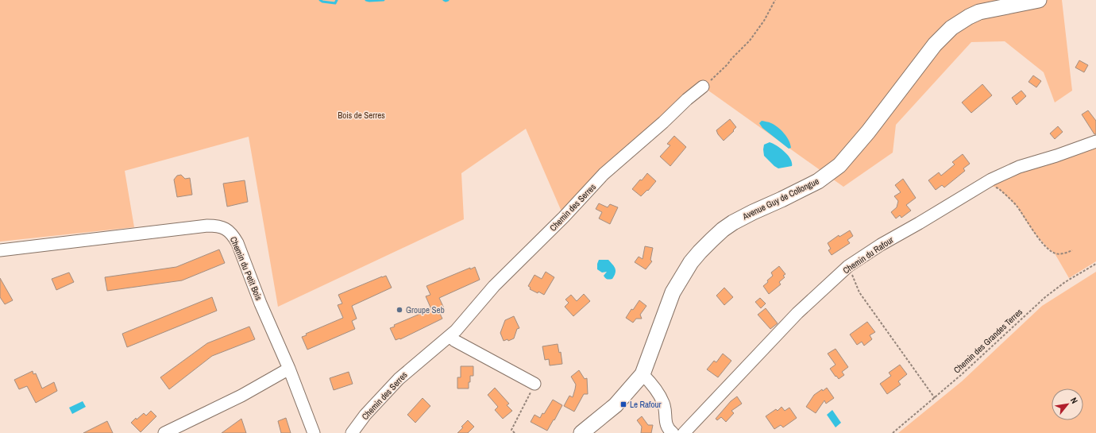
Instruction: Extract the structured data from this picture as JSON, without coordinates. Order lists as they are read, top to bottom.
{
  "streets": {
    "main road": ["Avenue Guy de Collongue"],
    "street": ["Chemin des Serres", "Chemin du Rafour", "Chemin du Petit Bois"],
    "path": ["Chemin des Grandes Terres"]
  },
  "parks": ["Bois de Serres"],
  "places": {
    "other": ["Groupe Seb"],
    "transit": ["Le Rafour"]
  },
  "north": "top right"
}
